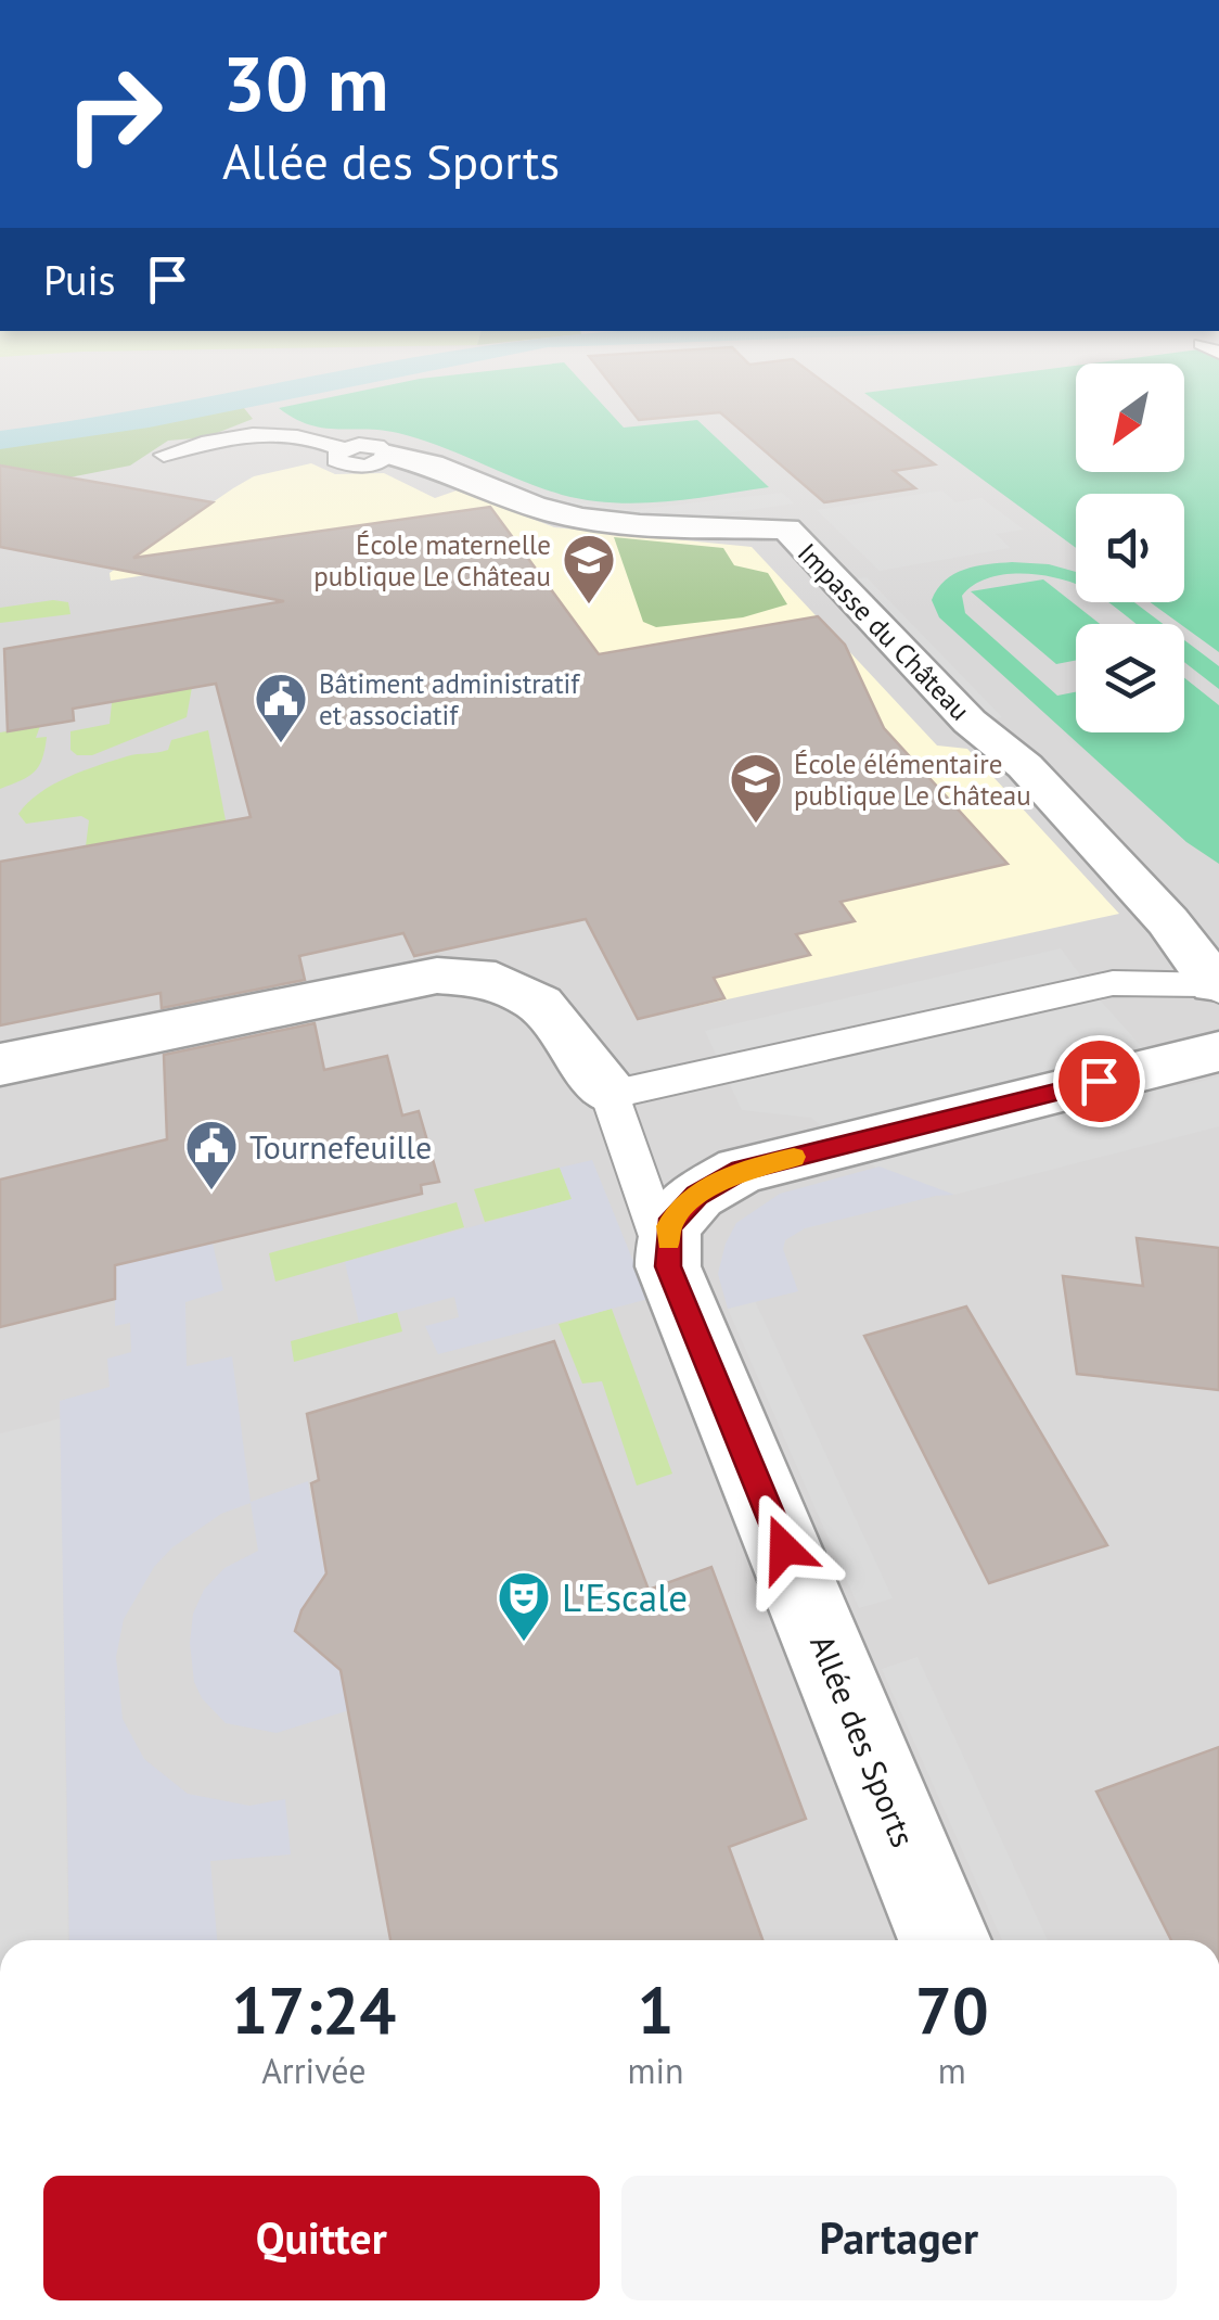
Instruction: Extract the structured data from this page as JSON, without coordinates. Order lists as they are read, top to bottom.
{
  "streets": {
    "street": ["Impasse du Château", "Allée des Sports"]
  },
  "places": {
    "school or university": ["École maternelle publique Le Château", "École élémentaire publique Le Château"],
    "public building": ["Bâtiment administratif et associatif", "Tournefeuille"],
    "theatre": ["L'Escale"]
  },
  "north": "bottom left",
  "page": {
    "turn": ["30 m", "Allée des Sports"],
    "then": "Puis",
    "eta": [
      "17:24",
      "Arrivée",
      "1",
      "min",
      "70",
      "m"
    ],
    "buttons": ["Quitter", "Partager"]
  }
}
